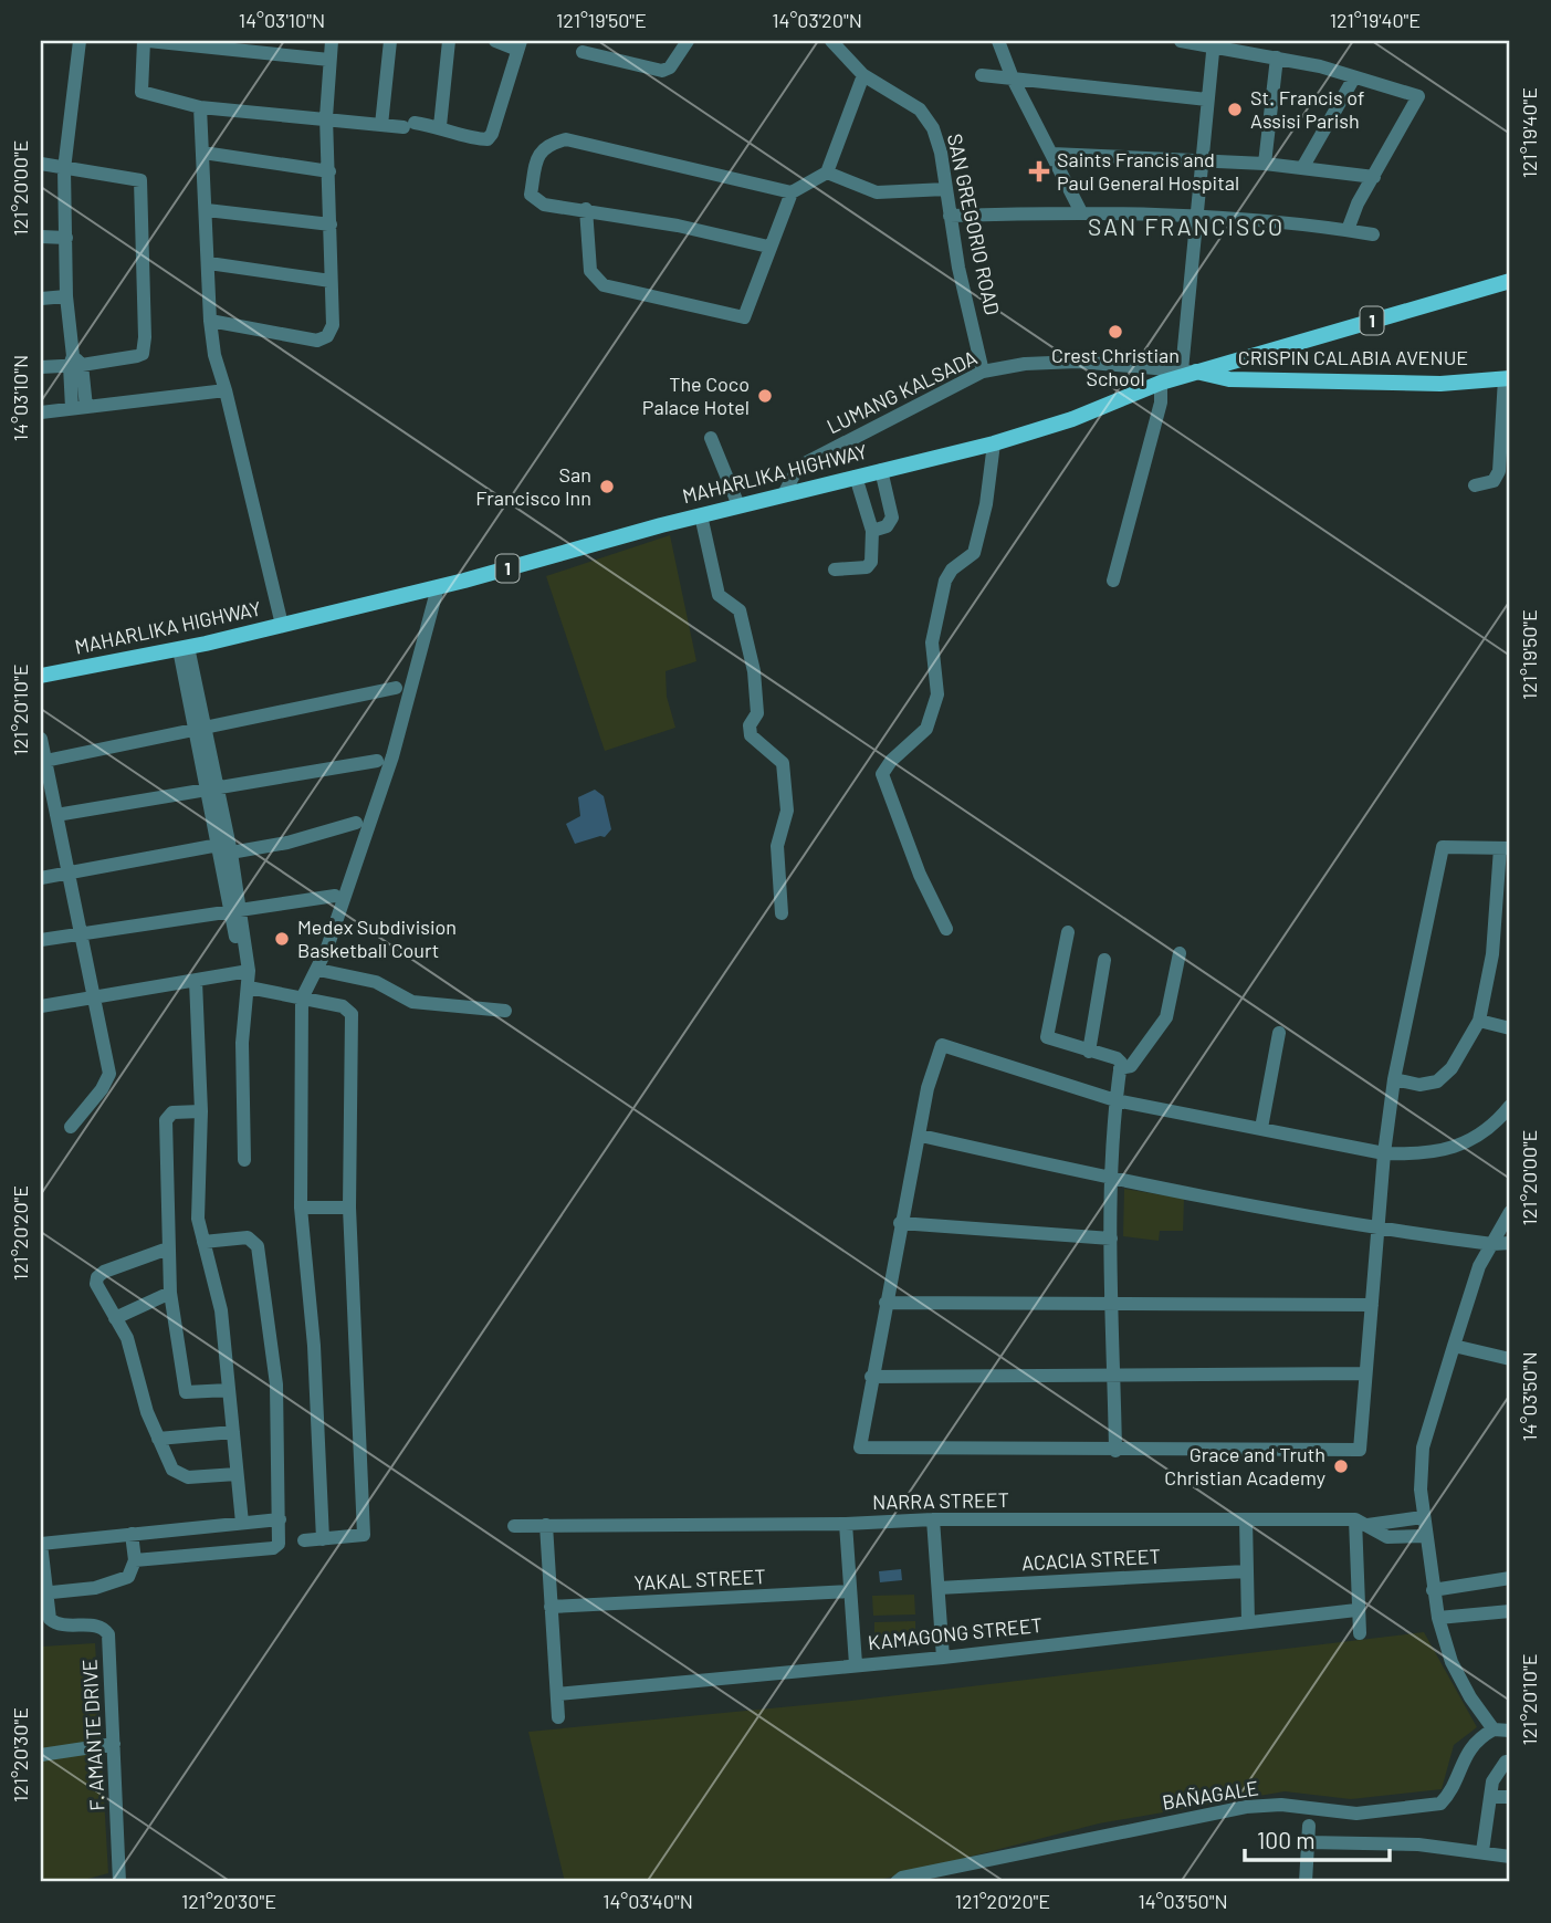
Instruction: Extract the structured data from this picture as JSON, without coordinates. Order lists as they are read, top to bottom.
{
  "streets": {
    "main road": ["1", "CRISPIN CALABIA AVENUE", "MAHARLIKA HIGHWAY"],
    "street": [
      "SAN GREGORIO ROAD",
      "LUMANG KALSADA",
      "NARRA STREET",
      "ACACIA STREET",
      "YAKAL STREET",
      "KAMAGONG STREET",
      "F. AMANTE DRIVE",
      "BAÑAGALE"
    ]
  },
  "crossings": [
    ["SAN GREGORIO ROAD", "LUMANG KALSADA"],
    ["CRISPIN CALABIA AVENUE", "LUMANG KALSADA"],
    ["CRISPIN CALABIA AVENUE", "MAHARLIKA HIGHWAY"],
    ["LUMANG KALSADA", "MAHARLIKA HIGHWAY"]
  ],
  "districts": ["SAN FRANCISCO"],
  "places": {
    "other": [
      "St. Francis of Assisi Parish",
      "Crest Christian School",
      "The Coco Palace Hotel",
      "San Francisco Inn",
      "Medex Subdivision Basketball Court",
      "Grace and Truth Christian Academy"
    ],
    "health": ["Saints Francis and Paul General Hospital"]
  },
  "scale_bar": "100 m",
  "coordinates": [
    "14°03'10\"N",
    "121°19'50\"E",
    "14°03'20\"N",
    "121°19'40\"E",
    "121°20'00\"E",
    "121°20'10\"E",
    "121°20'20\"E",
    "14°03'50\"N",
    "121°20'30\"E",
    "14°03'40\"N"
  ]
}
